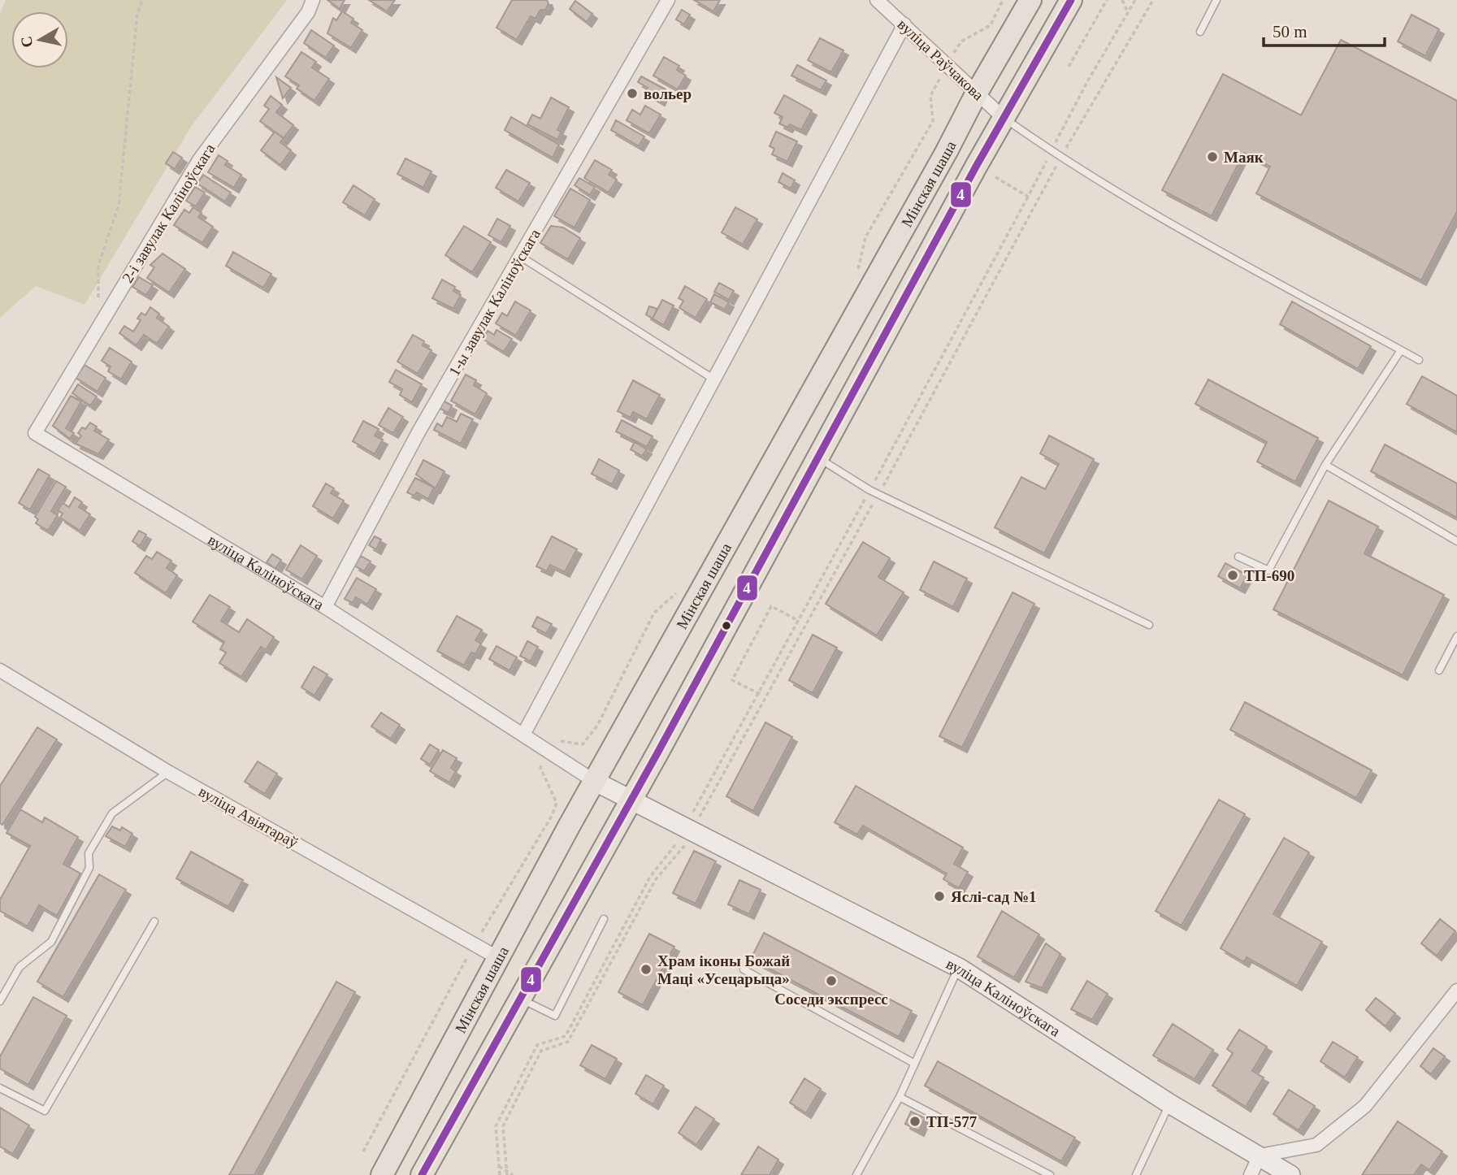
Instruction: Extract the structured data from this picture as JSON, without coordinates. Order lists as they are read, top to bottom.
{
  "streets": {
    "main road": ["Мінская шаша", "вуліца Каліноўскага"],
    "street": [
      "вуліца Раўчакова",
      "2-і завулак Каліноўскага",
      "1-ы завулак Каліноўскага",
      "вуліца Авіятараў"
    ]
  },
  "crossings": [
    ["вуліца Раўчакова", "Мінская шаша"],
    ["Мінская шаша", "вуліца Каліноўскага"],
    ["Мінская шаша", "вуліца Авіятараў"],
    ["2-і завулак Каліноўскага", "вуліца Каліноўскага"],
    ["1-ы завулак Каліноўскага", "вуліца Каліноўскага"]
  ],
  "places": [
    "вольер",
    "Маяк",
    "ТП-690",
    "Яслі-сад №1",
    "Храм іконы Божай Маці «Усецарыца»",
    "Соседи экспресс",
    "ТП-577"
  ],
  "lines": ["transit line 4"],
  "scale_bar": "50 m",
  "north": "left"
}
